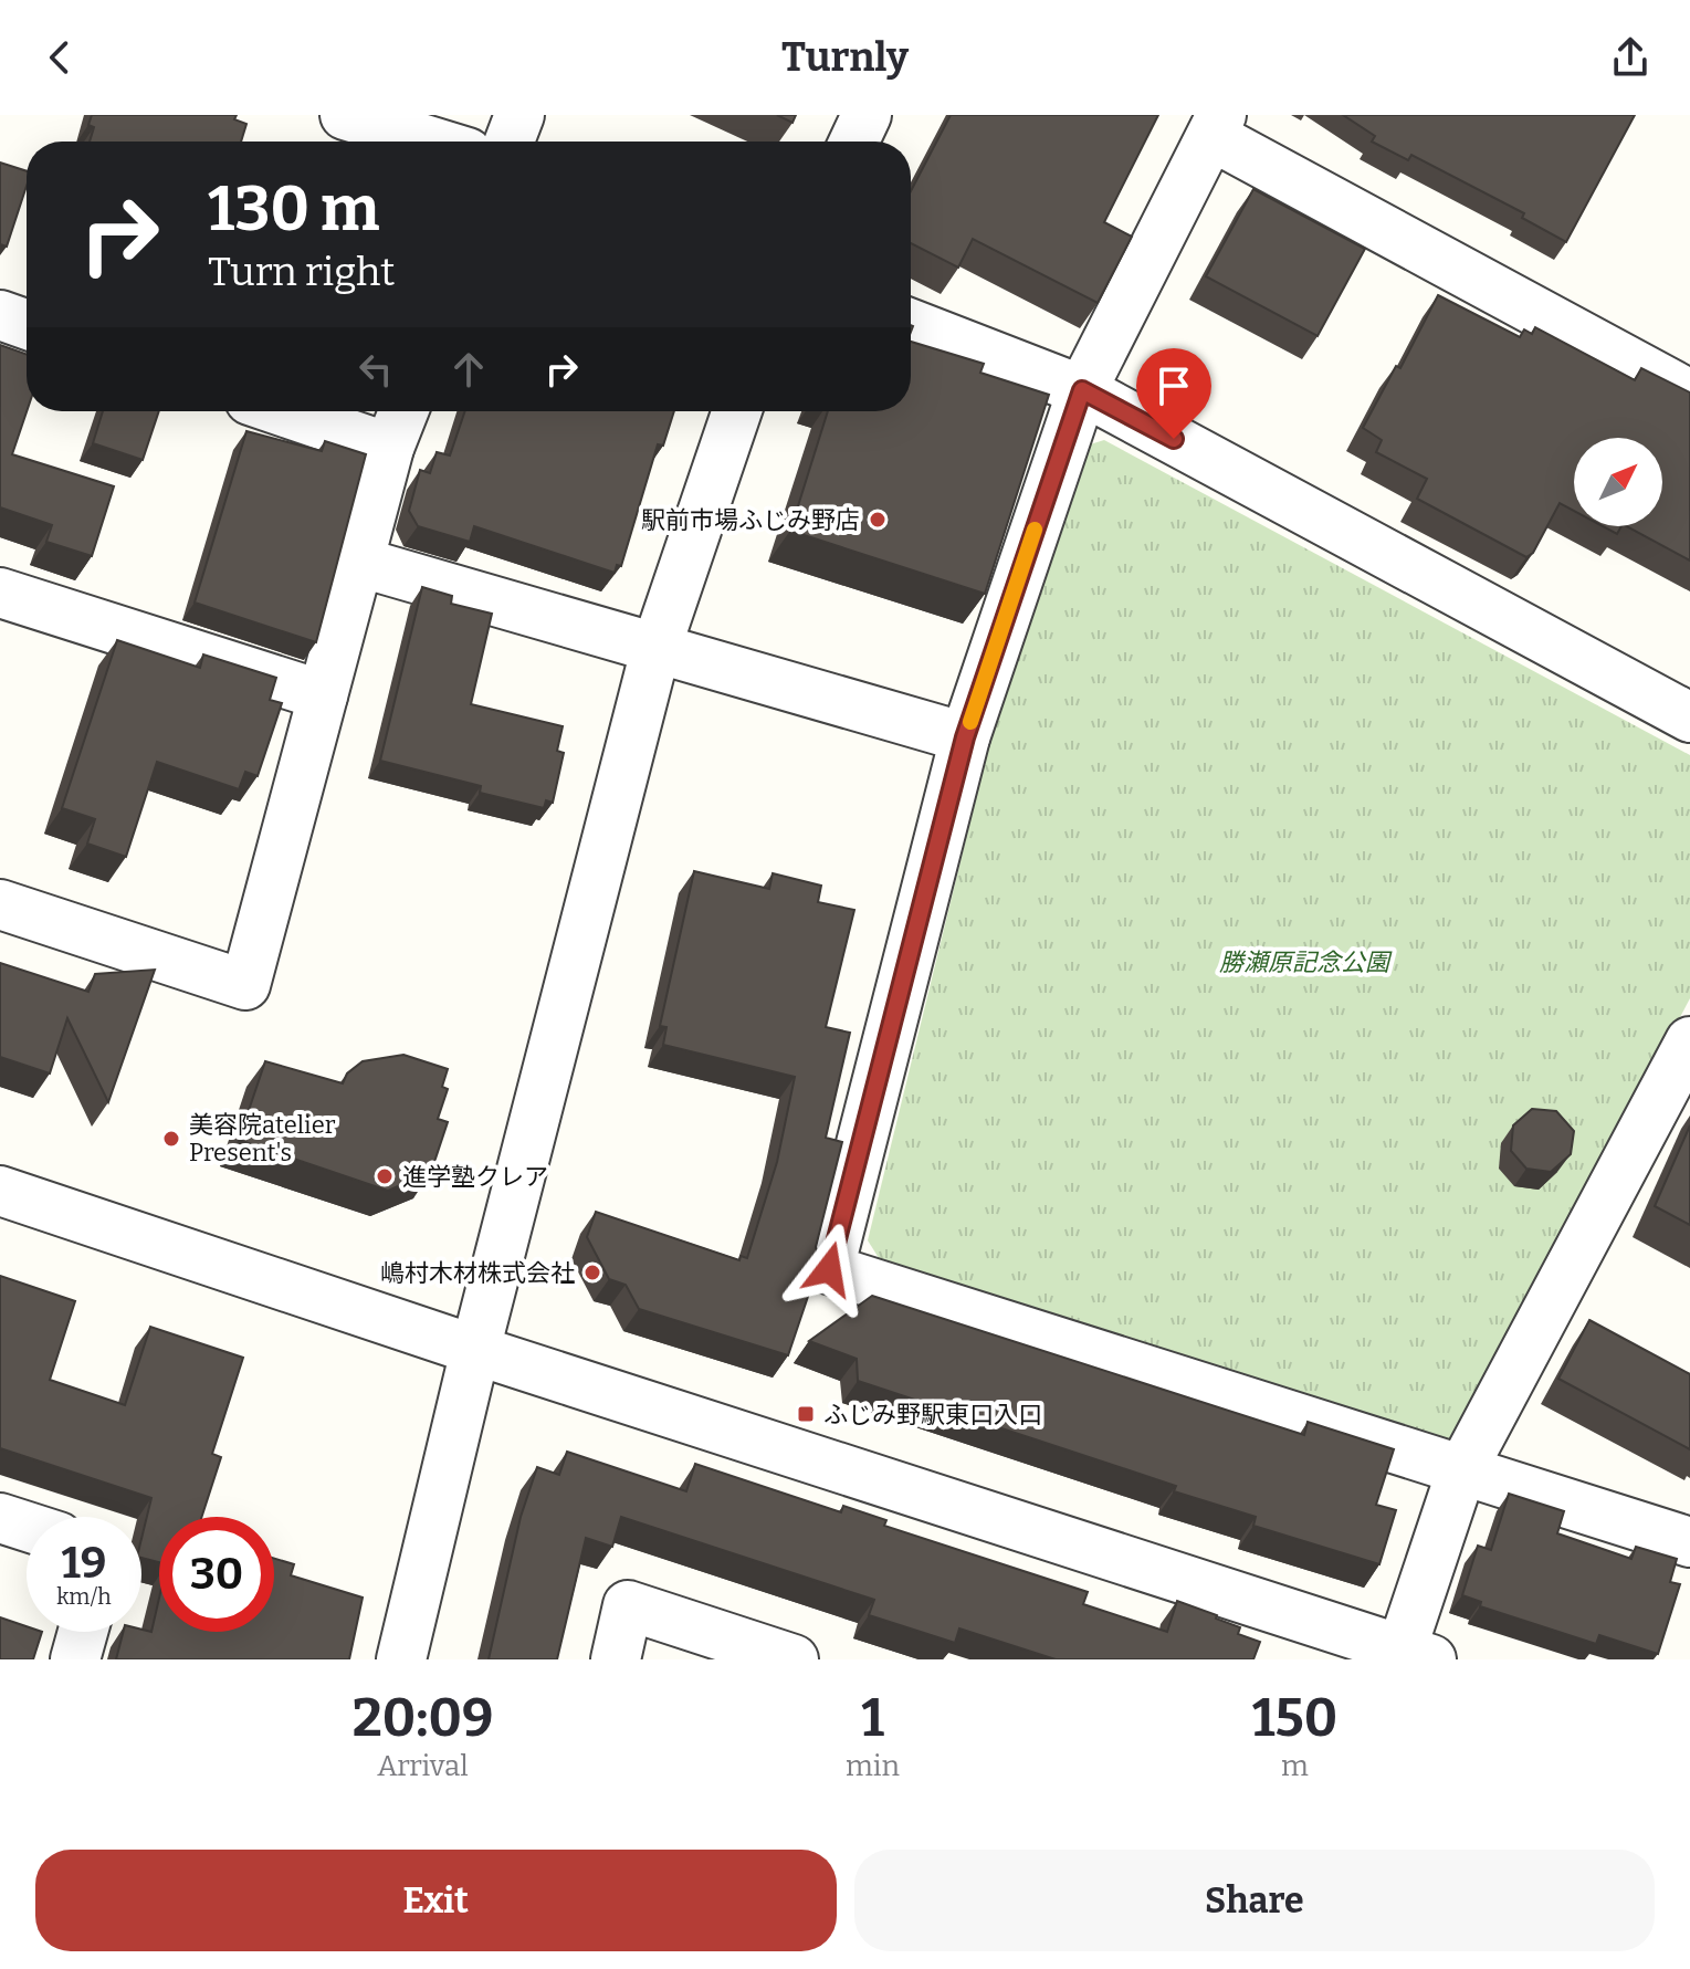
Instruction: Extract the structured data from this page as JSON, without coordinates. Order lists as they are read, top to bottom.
{
  "parks": ["勝瀬原記念公園"],
  "places": {
    "other": [
      "駅前市場ふじみ野店",
      "美容院atelier Present's",
      "進学塾クレア",
      "嶋村木材株式会社"
    ],
    "transit": ["ふじみ野駅東口入口"]
  },
  "north": "top right",
  "page": {
    "header": "Turnly",
    "turn": ["130 m", "Turn right"],
    "speed": "19 km/h",
    "limit": "30",
    "eta": [
      "20:09",
      "Arrival",
      "1",
      "min",
      "150",
      "m"
    ],
    "buttons": ["Exit", "Share"]
  }
}
